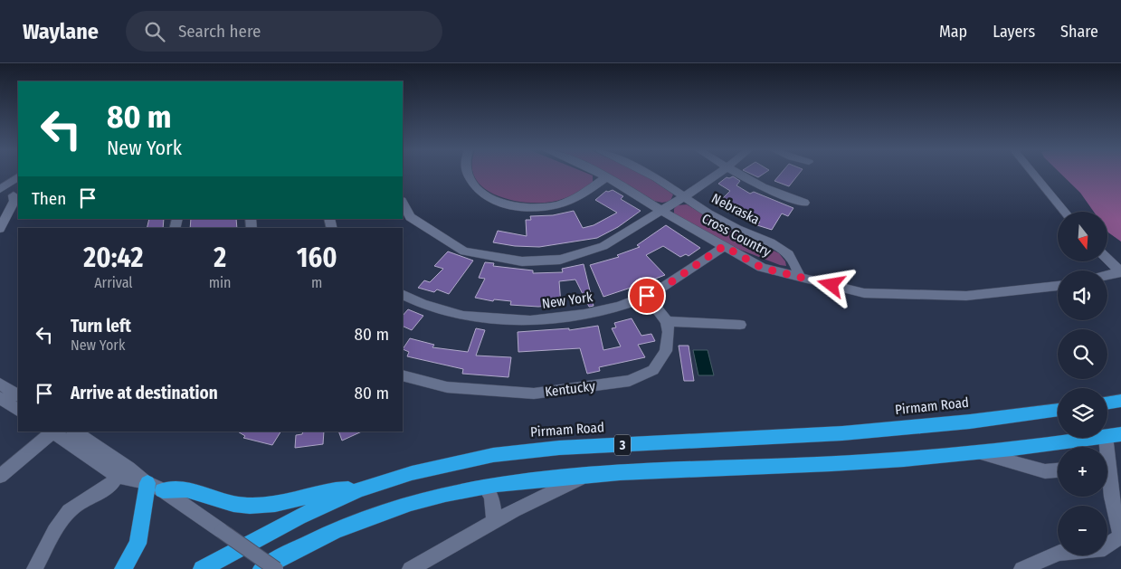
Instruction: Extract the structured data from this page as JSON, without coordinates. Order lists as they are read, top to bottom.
{
  "streets": {
    "highway": ["Pirmam Road", "3"],
    "street": [
      "Nebraska",
      "Cross Country",
      "New York",
      "Kentucky"
    ]
  },
  "crossings": [
    ["Nebraska", "Cross Country"],
    ["Cross Country", "New York"]
  ],
  "north": "bottom",
  "page": {
    "header": "Waylane",
    "search": "Search here",
    "nav": ["Map", "Layers", "Share"],
    "turn": ["80 m", "New York"],
    "then": "Then",
    "map_buttons": ["+", "−"],
    "eta": [
      "20:42",
      "Arrival",
      "2",
      "min",
      "160",
      "m"
    ],
    "list": [
      {
        "name": "Turn left",
        "note": "New York",
        "value": "80 m"
      },
      {
        "name": "Arrive at destination",
        "value": "80 m"
      }
    ]
  }
}
